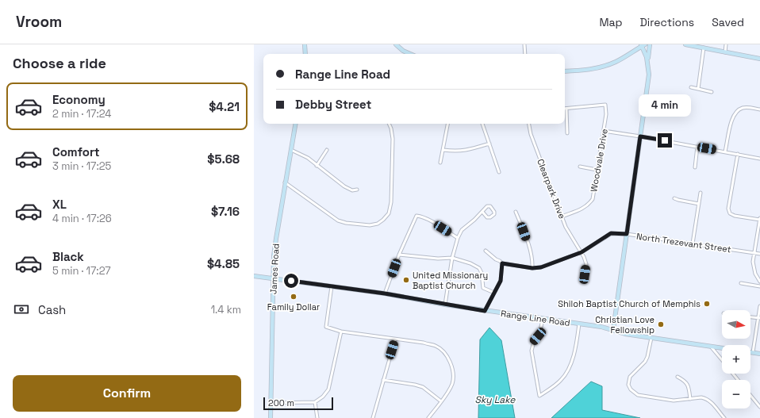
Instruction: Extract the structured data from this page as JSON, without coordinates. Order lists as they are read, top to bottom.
{
  "streets": {
    "main road": ["James Road", "Range Line Road"],
    "street": ["Woodvale Drive", "Clearpark Drive", "North Trezevant Street"]
  },
  "crossings": [
    ["Woodvale Drive", "Clearpark Drive"],
    ["Clearpark Drive", "North Trezevant Street"],
    ["James Road", "Range Line Road"]
  ],
  "water": ["Sky Lake"],
  "places": [
    "United Missionary Baptist Church",
    "Family Dollar",
    "Shiloh Baptist Church of Memphis",
    "Christian Love Fellowship"
  ],
  "scale_bar": "200 m",
  "north": "right",
  "page": {
    "header": "Vroom",
    "nav": ["Map", "Directions", "Saved"],
    "heading": "Choose a ride",
    "banner": ["Range Line Road", "Debby Street"],
    "list": [
      {
        "name": "Economy",
        "note": "2 min · 17:24",
        "value": "$4.21"
      },
      {
        "name": "Comfort",
        "note": "3 min · 17:25",
        "value": "$5.68"
      },
      {
        "name": "XL",
        "note": "4 min · 17:26",
        "value": "$7.16"
      },
      {
        "name": "Black",
        "note": "5 min · 17:27",
        "value": "$4.85"
      }
    ],
    "bubble": "4 min",
    "pay": ["Cash", "1.4 km"],
    "map_buttons": ["+", "−"],
    "buttons": "Confirm",
    "scale": "200 m"
  }
}
